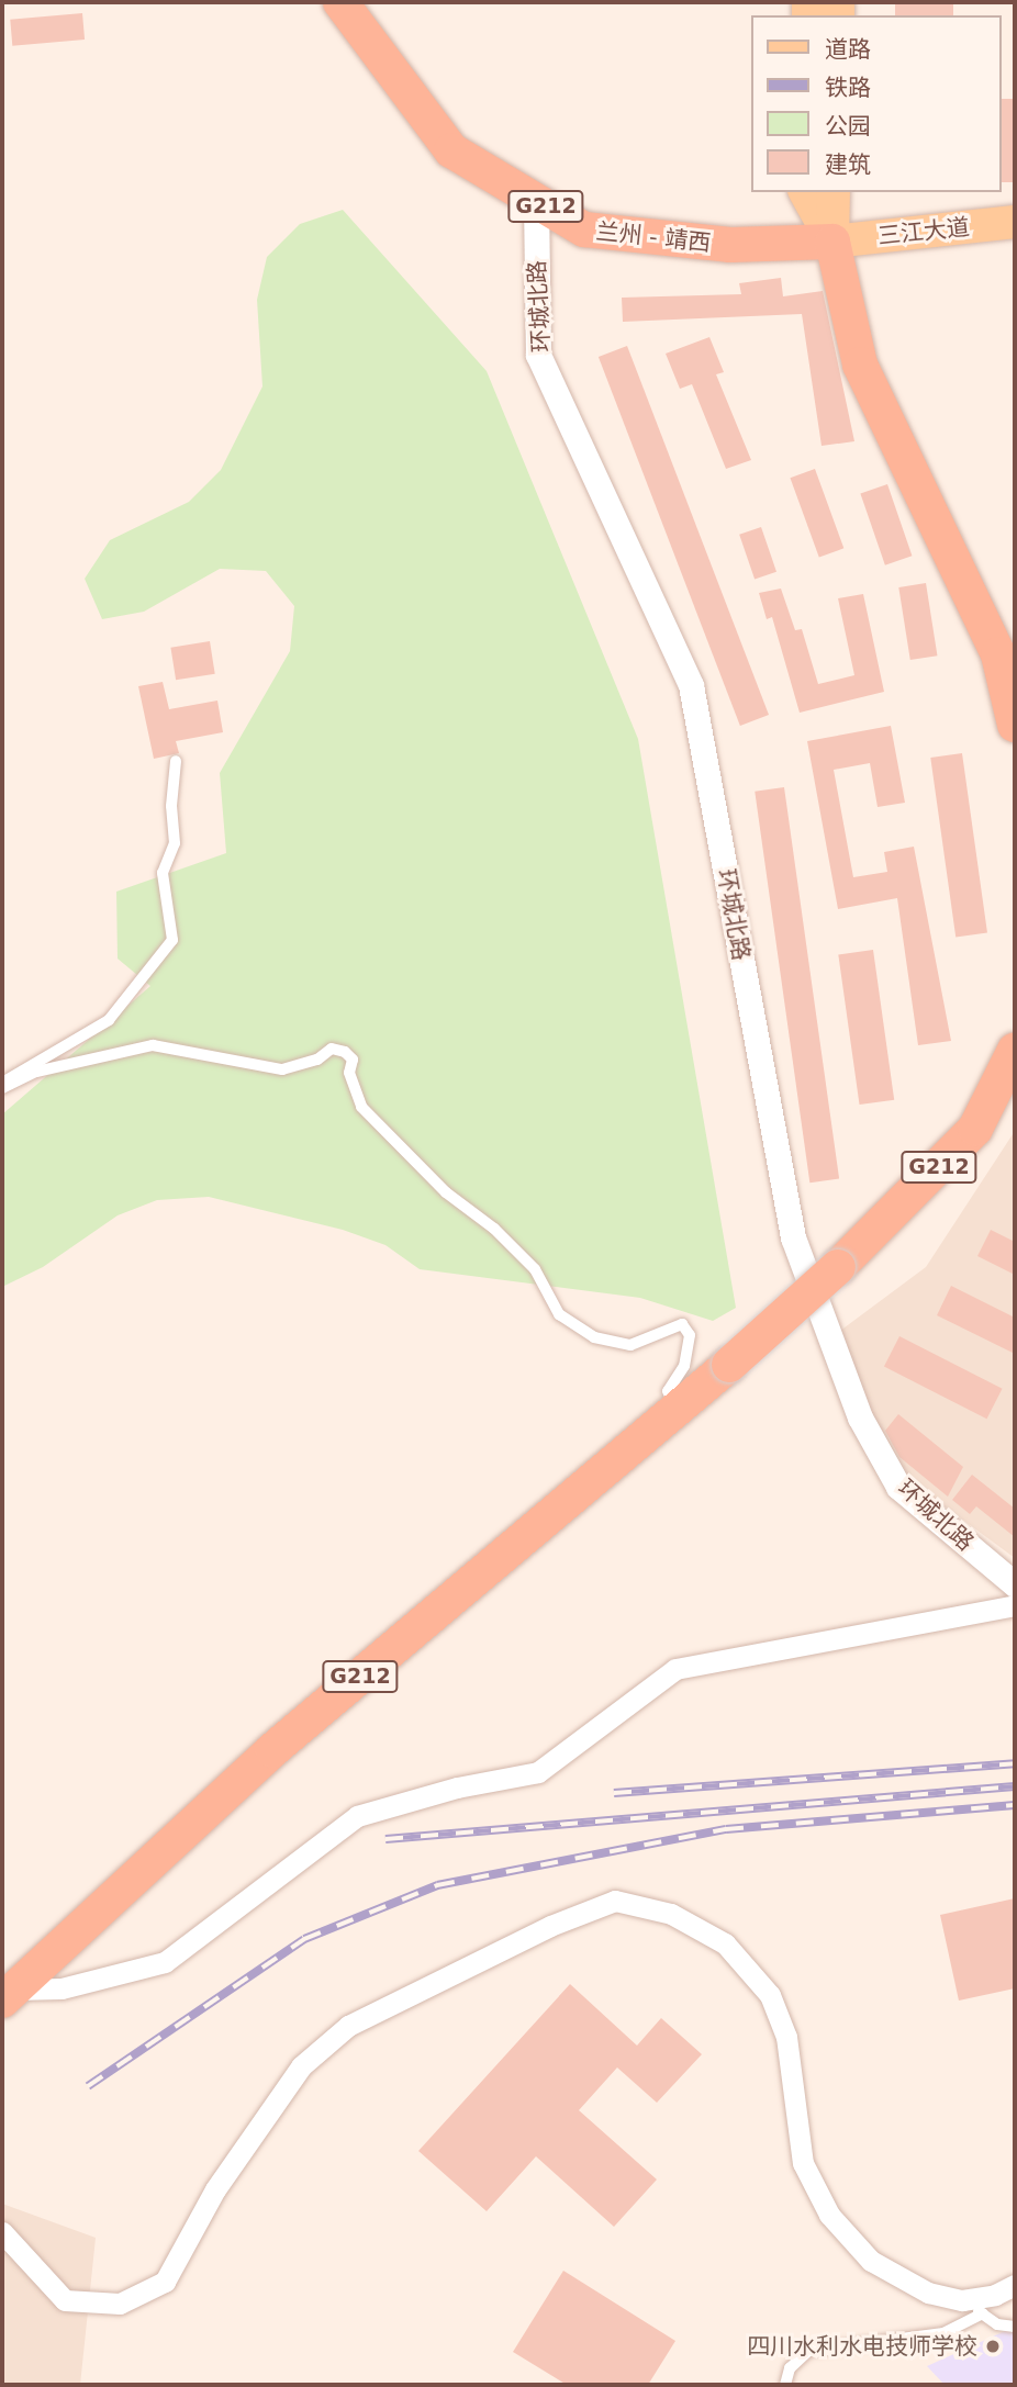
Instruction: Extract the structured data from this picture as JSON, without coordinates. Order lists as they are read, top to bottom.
{
  "streets": {
    "highway": ["G212", "兰州 - 靖西"],
    "main road": ["三江大道"],
    "street": ["环城北路"]
  },
  "crossings": [
    ["三江大道", "兰州 - 靖西"],
    ["兰州 - 靖西", "环城北路"]
  ],
  "places": ["四川水利水电技师学校"],
  "legend": [
    "道路",
    "铁路",
    "公园",
    "建筑"
  ]
}
